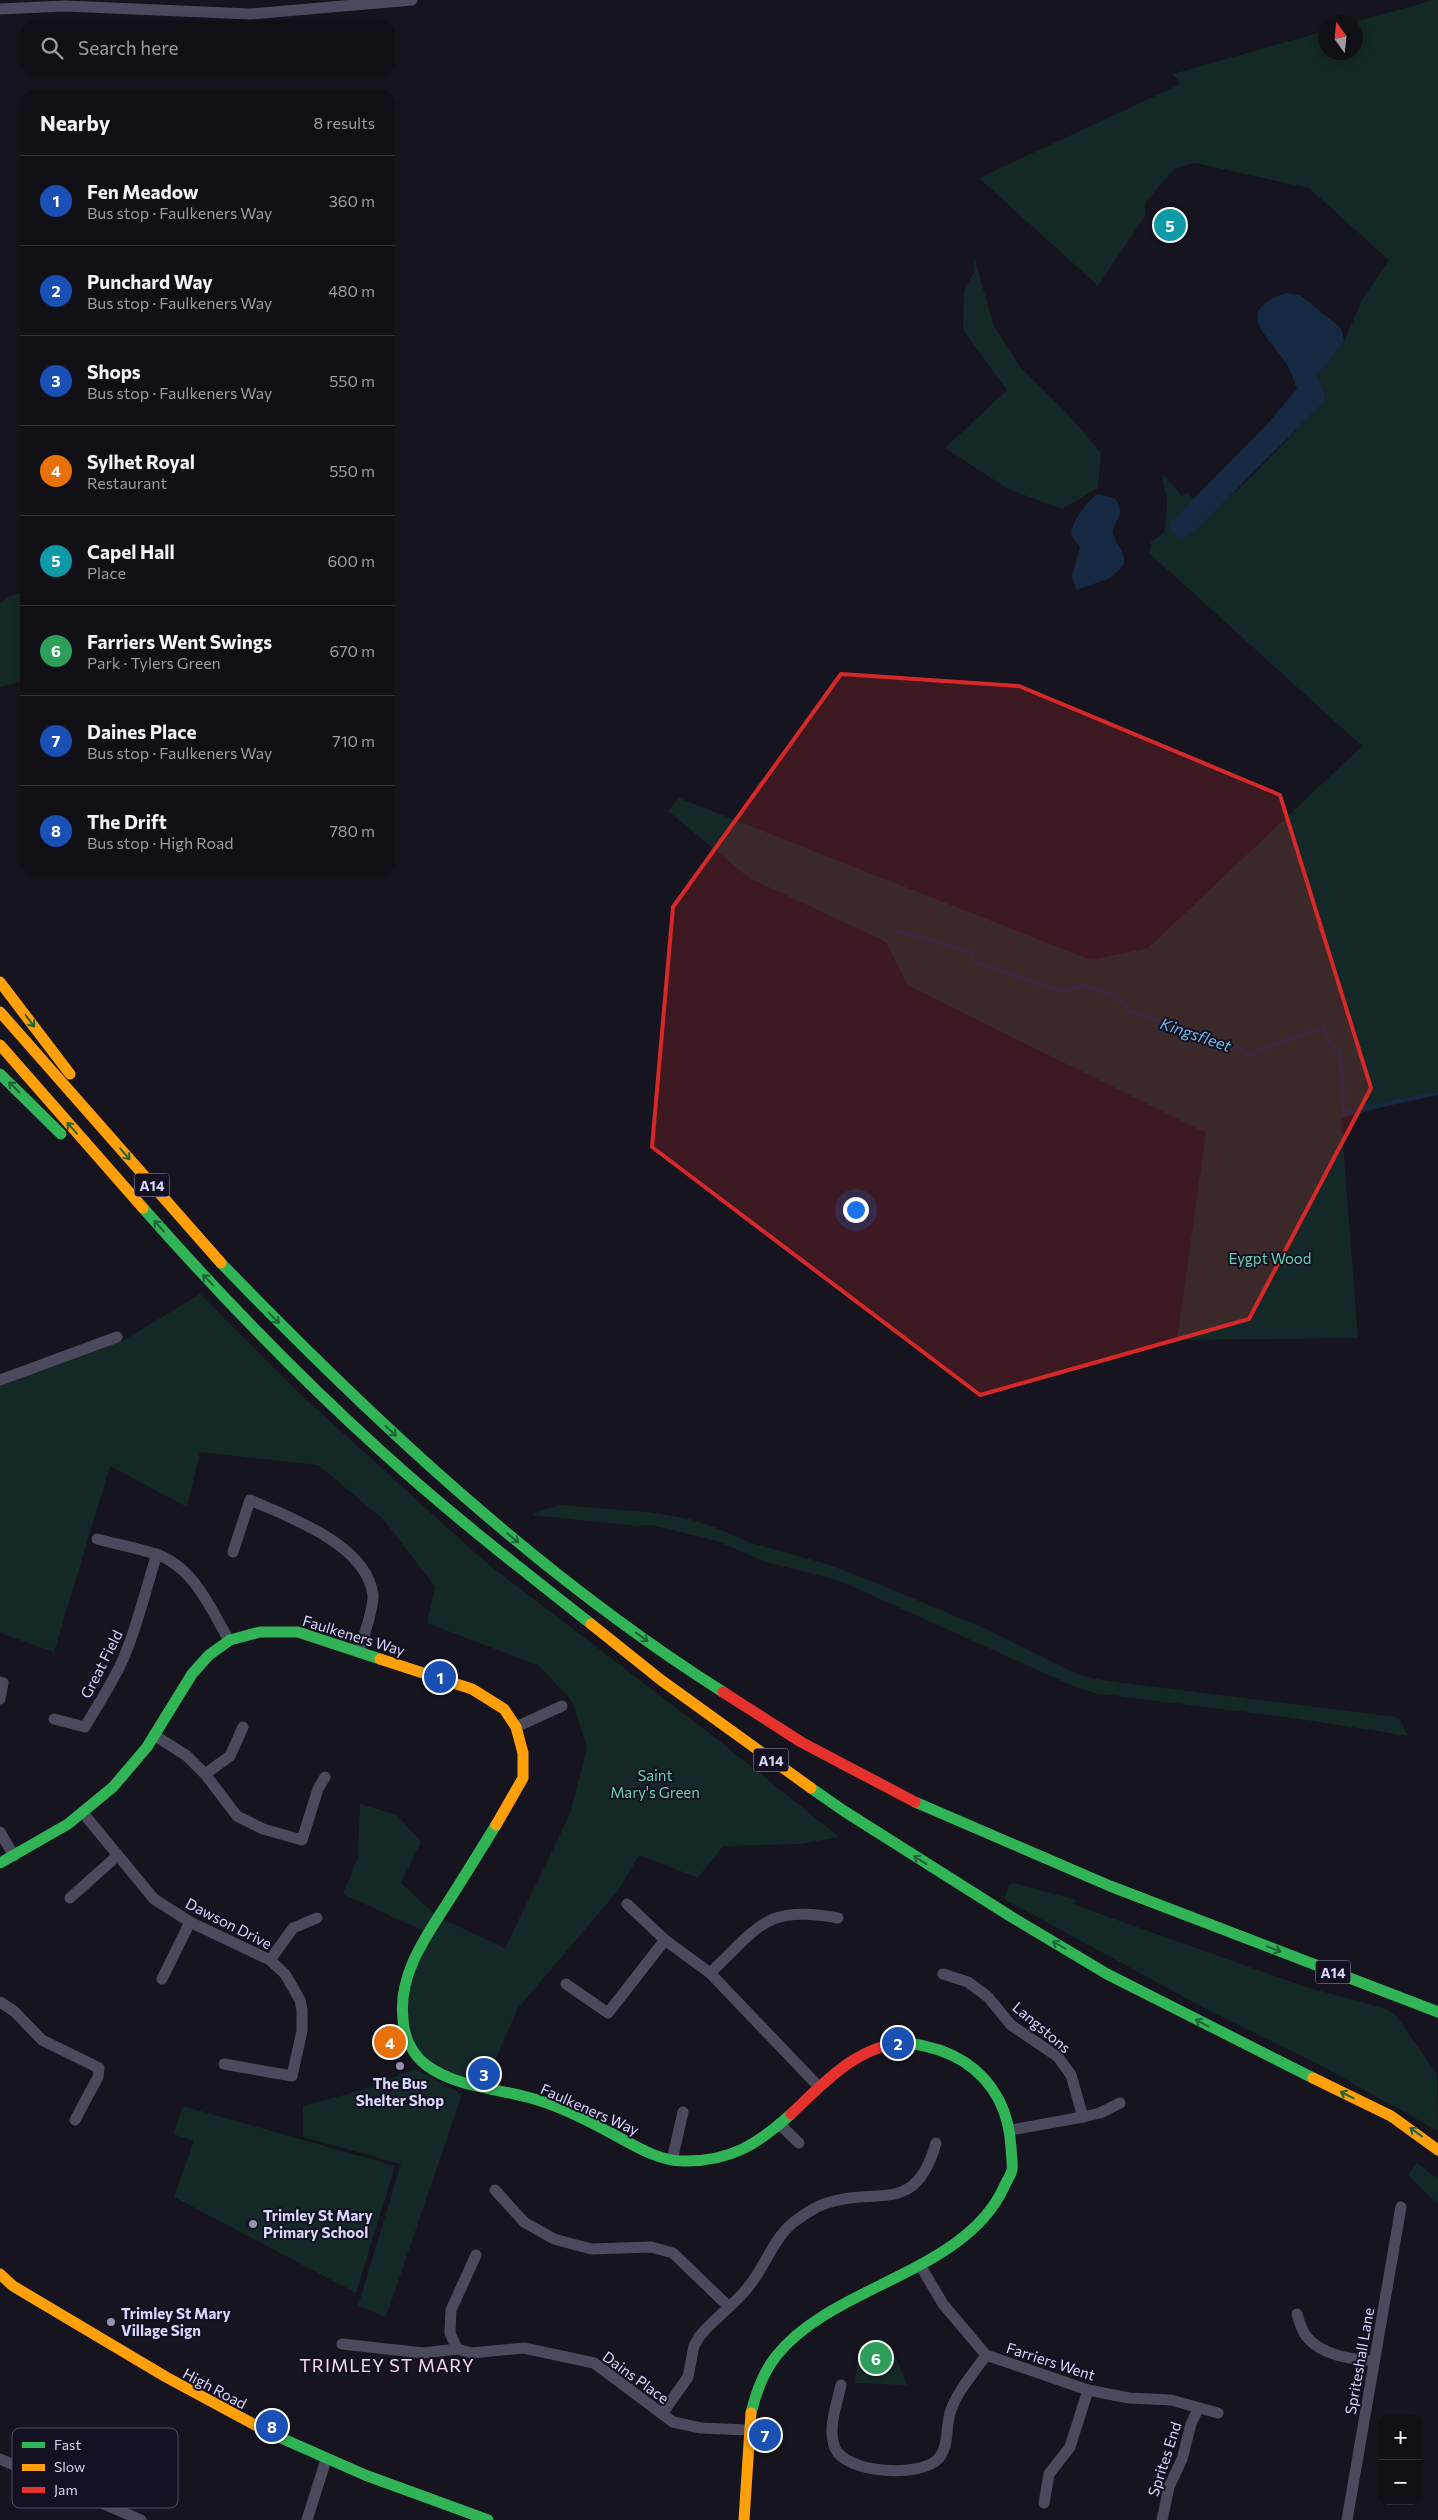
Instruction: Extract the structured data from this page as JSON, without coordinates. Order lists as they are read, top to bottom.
{
  "streets": {
    "main road": ["A14", "Faulkeners Way", "High Road"],
    "street": [
      "Great Field",
      "Dawson Drive",
      "Langstons",
      "Farriers Went",
      "Spriteshall Lane",
      "Dains Place",
      "Sprites End"
    ]
  },
  "crossings": [
    ["Faulkeners Way", "Dawson Drive"],
    ["Faulkeners Way", "Farriers Went"],
    ["Faulkeners Way", "Dains Place"],
    ["Farriers Went", "Sprites End"]
  ],
  "districts": ["TRIMLEY ST MARY"],
  "water": ["Kingsfleet"],
  "parks": ["Eygpt Wood", "Saint Mary's Green"],
  "places": ["The Bus Shelter Shop", "Trimley St Mary Primary School", "Trimley St Mary Village Sign"],
  "legend": ["Fast", "Slow", "Jam"],
  "north": "top",
  "page": {
    "search": "Search here",
    "heading": ["Nearby", "8 results"],
    "list": [
      {
        "mark": "1",
        "name": "Fen Meadow",
        "note": "Bus stop · Faulkeners Way",
        "value": "360 m"
      },
      {
        "mark": "2",
        "name": "Punchard Way",
        "note": "Bus stop · Faulkeners Way",
        "value": "480 m"
      },
      {
        "mark": "3",
        "name": "Shops",
        "note": "Bus stop · Faulkeners Way",
        "value": "550 m"
      },
      {
        "mark": "4",
        "name": "Sylhet Royal",
        "note": "Restaurant",
        "value": "550 m"
      },
      {
        "mark": "5",
        "name": "Capel Hall",
        "note": "Place",
        "value": "600 m"
      },
      {
        "mark": "6",
        "name": "Farriers Went Swings",
        "note": "Park · Tylers Green",
        "value": "670 m"
      },
      {
        "mark": "7",
        "name": "Daines Place",
        "note": "Bus stop · Faulkeners Way",
        "value": "710 m"
      },
      {
        "mark": "8",
        "name": "The Drift",
        "note": "Bus stop · High Road",
        "value": "780 m"
      }
    ],
    "pins": [
      "5",
      "1",
      "4",
      "2",
      "3",
      "6",
      "8",
      "7"
    ],
    "map_buttons": ["+", "−"]
  }
}
